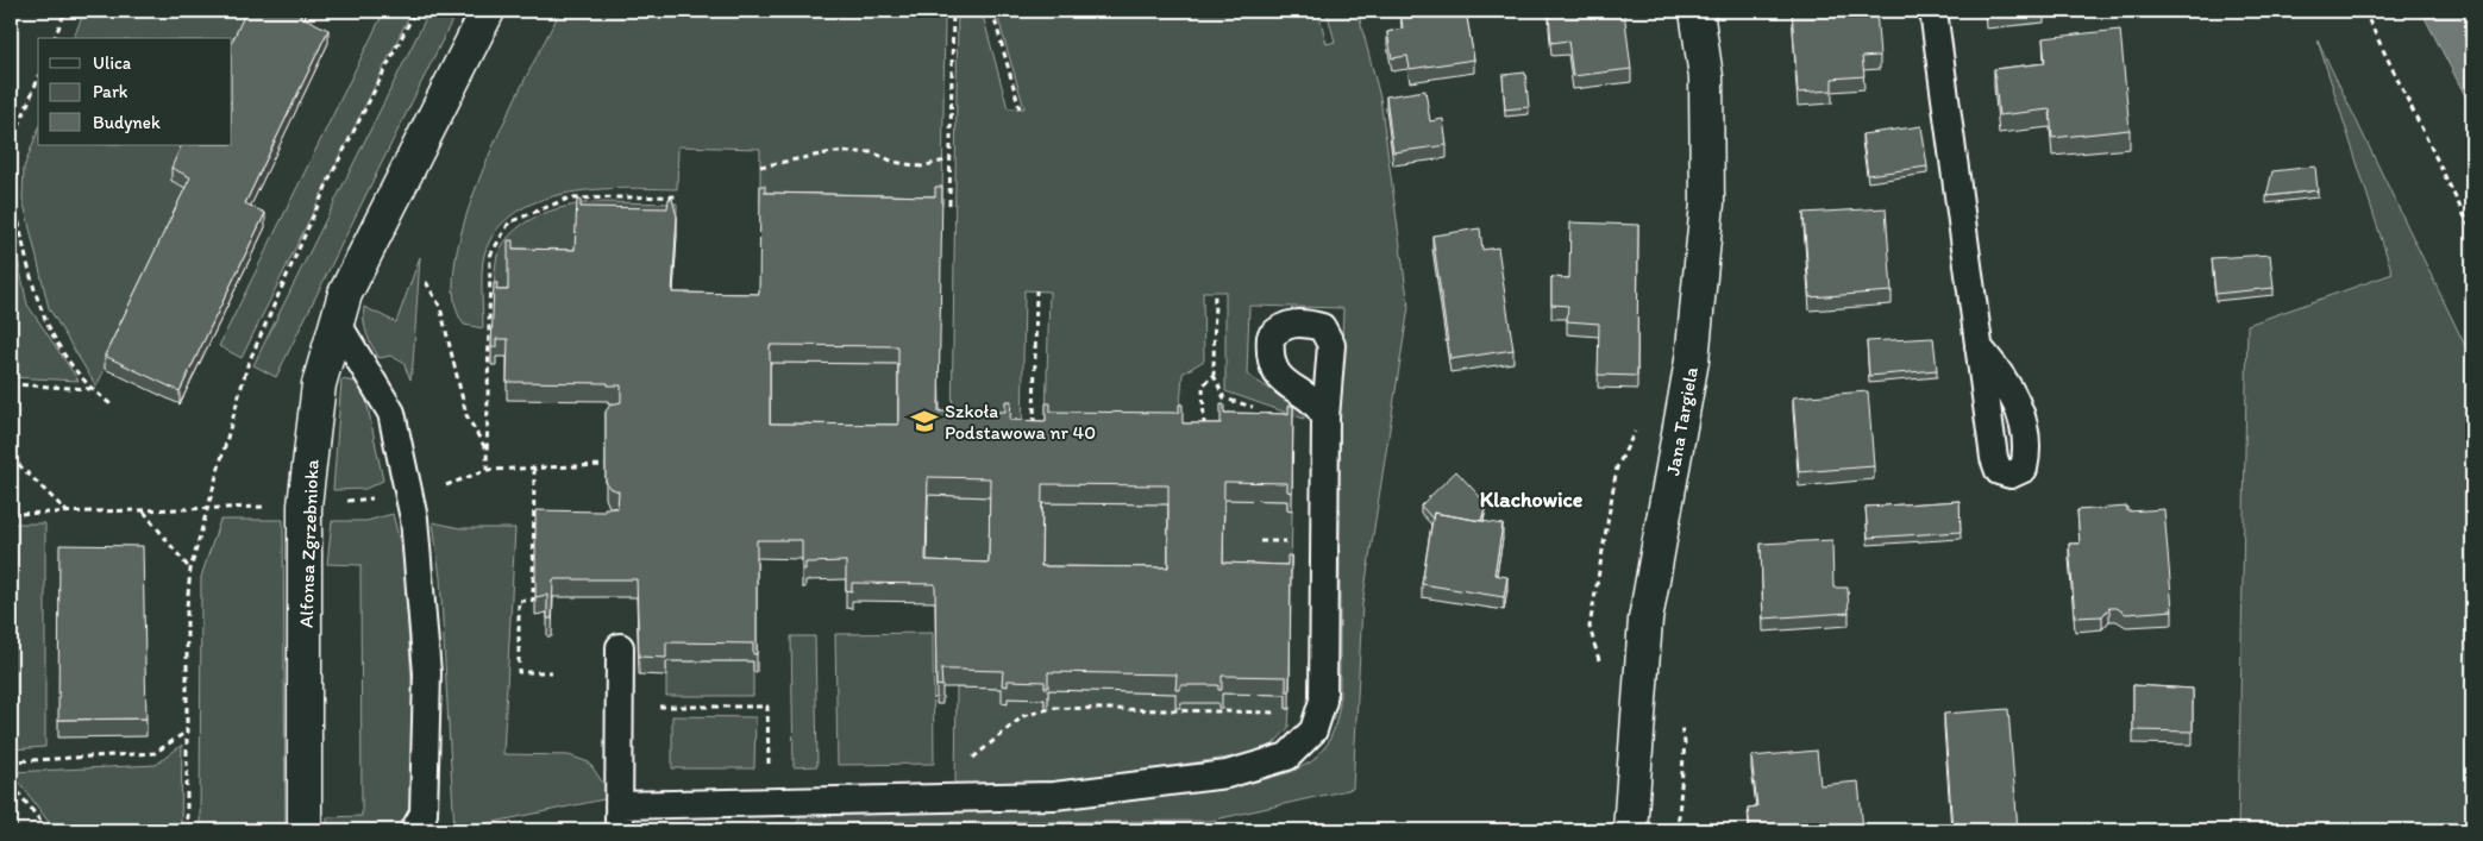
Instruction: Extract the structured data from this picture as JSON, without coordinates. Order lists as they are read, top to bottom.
{
  "streets": {
    "street": ["Jana Targiela", "Alfonsa Zgrzebnioka"]
  },
  "districts": ["Klachowice"],
  "places": {
    "school or university": ["Szkoła Podstawowa nr 40"]
  },
  "legend": ["Ulica", "Park", "Budynek"]
}
